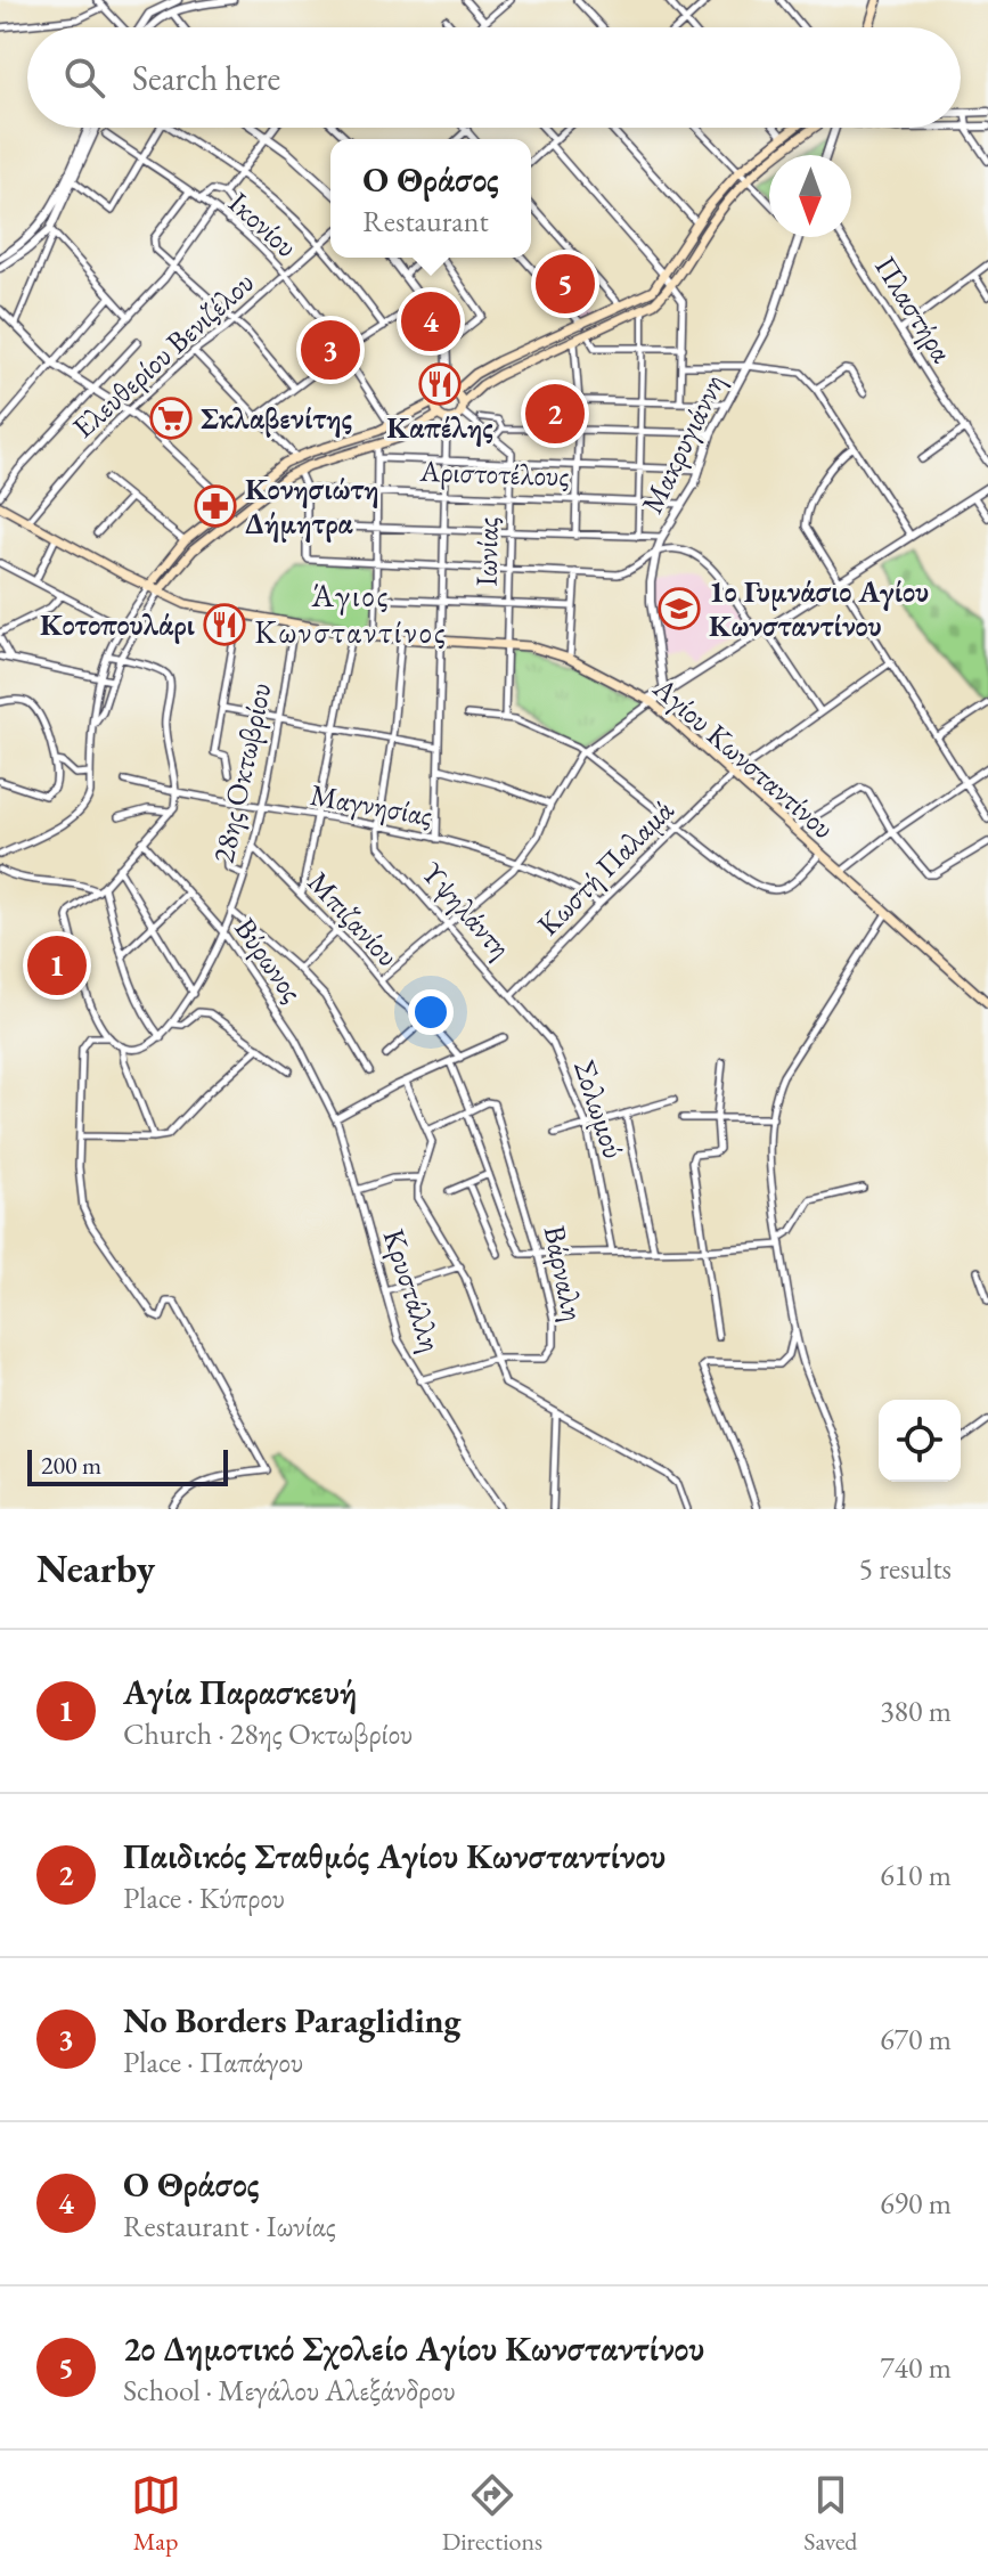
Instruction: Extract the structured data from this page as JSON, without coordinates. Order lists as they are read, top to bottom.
{
  "streets": {
    "main road": ["Αγίου Κωνσταντίνου"],
    "street": [
      "Ικονίου",
      "Πλαστήρα",
      "Ελευθερίου Βενιζέλου",
      "Μακρυγιάννη",
      "Αριστοτέλους",
      "Ιωνίας",
      "28ης Οκτωβρίου",
      "Μαγνησίας",
      "Κωστή Παλαμά",
      "Υψηλάντη",
      "Μπιζανίου",
      "Βύρωνος",
      "Σολωμού",
      "Βάρναλη",
      "Κρυστάλλη"
    ]
  },
  "crossings": [
    ["Ικονίου", "Ελευθερίου Βενιζέλου"],
    ["Ελευθερίου Βενιζέλου", "Αγίου Κωνσταντίνου"],
    ["Μακρυγιάννη", "Αριστοτέλους"],
    ["Αριστοτέλους", "Ιωνίας"],
    ["Ιωνίας", "Αγίου Κωνσταντίνου"],
    ["Αγίου Κωνσταντίνου", "28ης Οκτωβρίου"],
    ["Αγίου Κωνσταντίνου", "Κωστή Παλαμά"],
    ["28ης Οκτωβρίου", "Μαγνησίας"],
    ["28ης Οκτωβρίου", "Μπιζανίου"],
    ["28ης Οκτωβρίου", "Βύρωνος"],
    ["Μαγνησίας", "Κωστή Παλαμά"],
    ["Μαγνησίας", "Υψηλάντη"],
    ["Κωστή Παλαμά", "Υψηλάντη"],
    ["Κωστή Παλαμά", "Σολωμού"],
    ["Υψηλάντη", "Σολωμού"],
    ["Βύρωνος", "Κρυστάλλη"],
    ["Βάρναλη", "Κρυστάλλη"]
  ],
  "districts": ["Άγιος Κωνσταντίνος"],
  "places": {
    "restaurant": ["Καπέλης", "Κοτοπουλάρι"],
    "supermarket": ["Σκλαβενίτης"],
    "pharmacy": ["Κονησιώτη Δήμητρα"],
    "school or university": ["1ο Γυμνάσιο Αγίου Κωνσταντίνου"]
  },
  "scale_bar": "200 m",
  "north": "bottom",
  "page": {
    "search": "Search here",
    "popup": ["Ο Θράσος", "Restaurant"],
    "pins": [
      "5",
      "4",
      "3",
      "2",
      "1"
    ],
    "scale": "200 m",
    "heading": ["Nearby", "5 results"],
    "list": [
      {
        "mark": "1",
        "name": "Αγία Παρασκευή",
        "note": "Church · 28ης Οκτωβρίου",
        "value": "380 m"
      },
      {
        "mark": "2",
        "name": "Παιδικός Σταθμός Αγίου Κωνσταντίνου",
        "note": "Place · Κύπρου",
        "value": "610 m"
      },
      {
        "mark": "3",
        "name": "No Borders Paragliding",
        "note": "Place · Παπάγου",
        "value": "670 m"
      },
      {
        "mark": "4",
        "name": "Ο Θράσος",
        "note": "Restaurant · Ιωνίας",
        "value": "690 m"
      },
      {
        "mark": "5",
        "name": "2ο Δημοτικό Σχολείο Αγίου Κωνσταντίνου",
        "note": "School · Μεγάλου Αλεξάνδρου",
        "value": "740 m"
      }
    ],
    "nav": ["Map", "Directions", "Saved"]
  }
}
